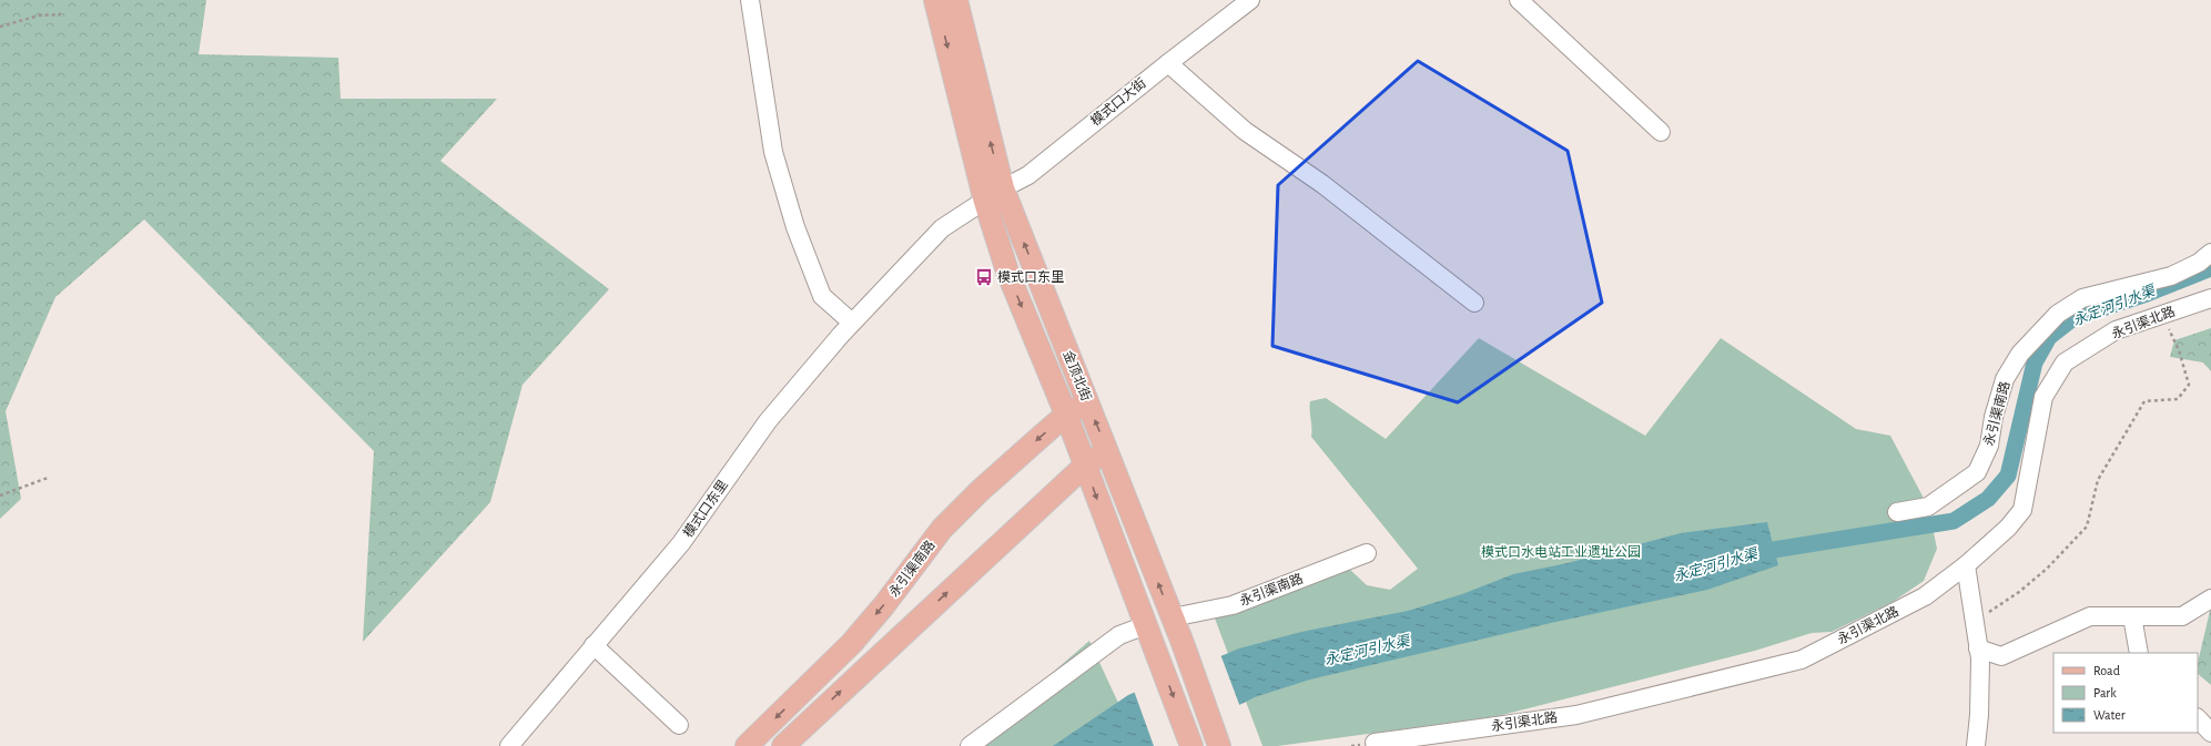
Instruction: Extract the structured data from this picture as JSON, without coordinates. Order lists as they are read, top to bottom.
{
  "streets": {
    "main road": ["金顶北街", "永引渠南路"],
    "street": ["模式口大街", "永引渠北路", "模式口东里"]
  },
  "crossings": [
    ["模式口大街", "金顶北街"],
    ["模式口大街", "模式口东里"],
    ["金顶北街", "永引渠南路"],
    ["金顶北街", "模式口东里"]
  ],
  "water": ["永定河引水渠"],
  "parks": ["模式口水电站工业遗址公园"],
  "places": {
    "bus stop": ["模式口东里"]
  },
  "legend": ["Road", "Park", "Water"]
}
